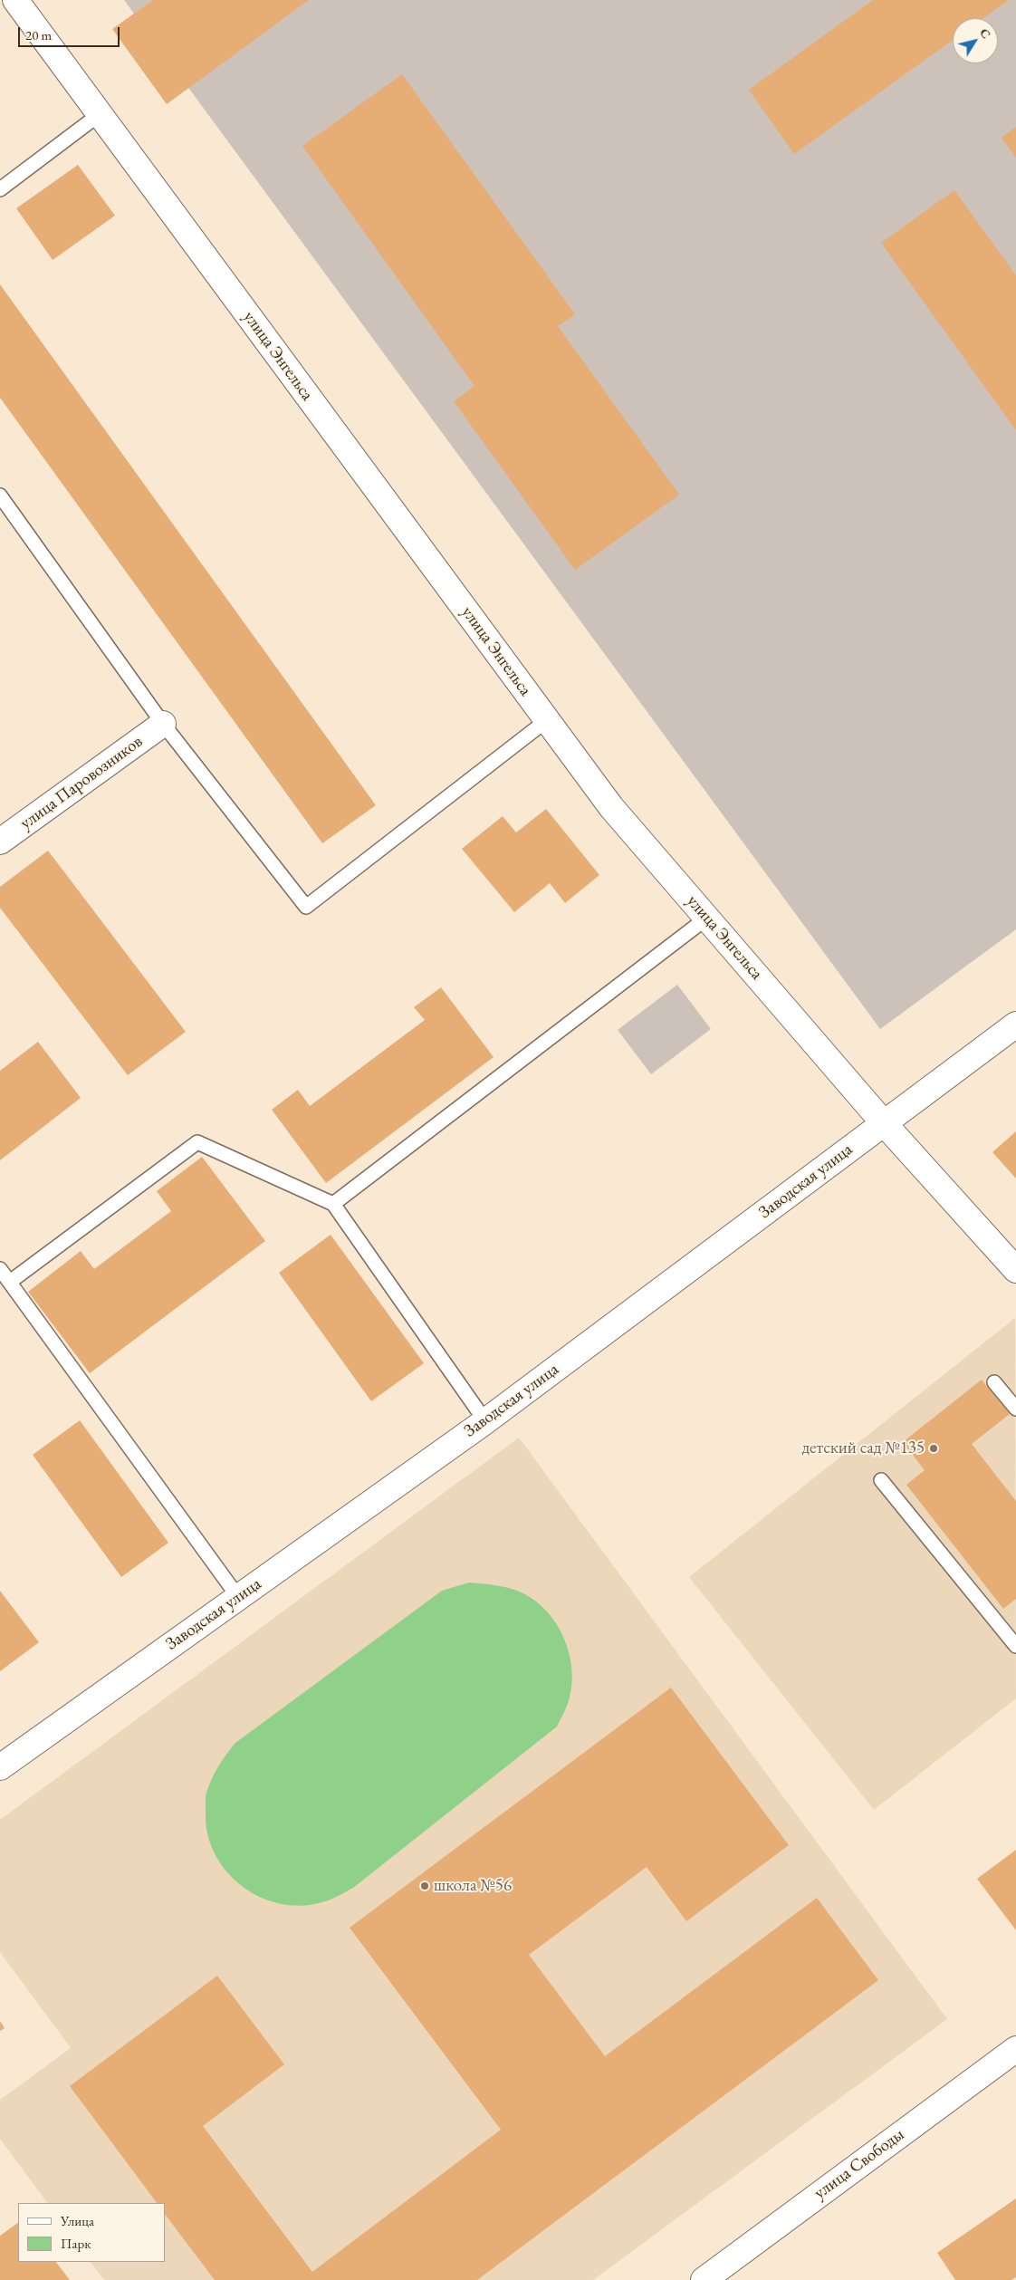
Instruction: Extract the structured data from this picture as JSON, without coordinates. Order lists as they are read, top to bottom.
{
  "streets": {
    "street": [
      "улица Энгельса",
      "улица Паровозников",
      "Заводская улица",
      "улица Свободы"
    ]
  },
  "crossings": [
    ["улица Энгельса", "Заводская улица"]
  ],
  "places": ["детский сад №135", "школа №56"],
  "legend": ["Улица", "Парк"],
  "scale_bar": "20 m",
  "north": "top right"
}
